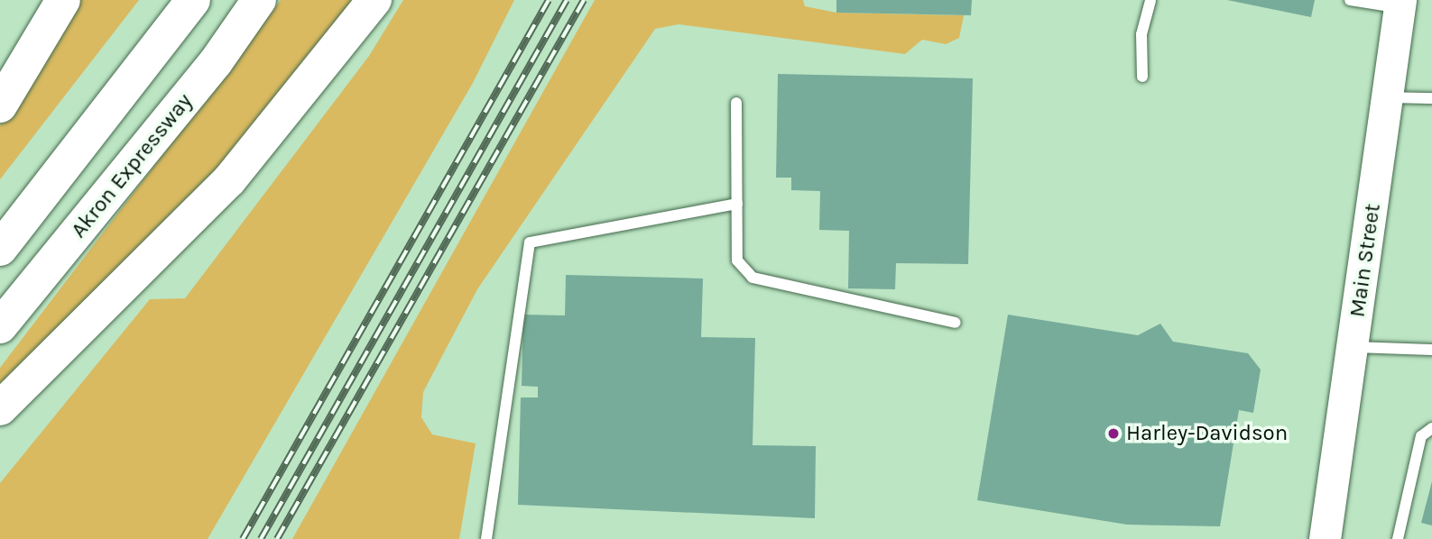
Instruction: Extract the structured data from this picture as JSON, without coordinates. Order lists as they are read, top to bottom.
{
  "streets": {
    "highway": ["Akron Expressway"],
    "street": ["Main Street"]
  },
  "places": ["Harley-Davidson"]
}
